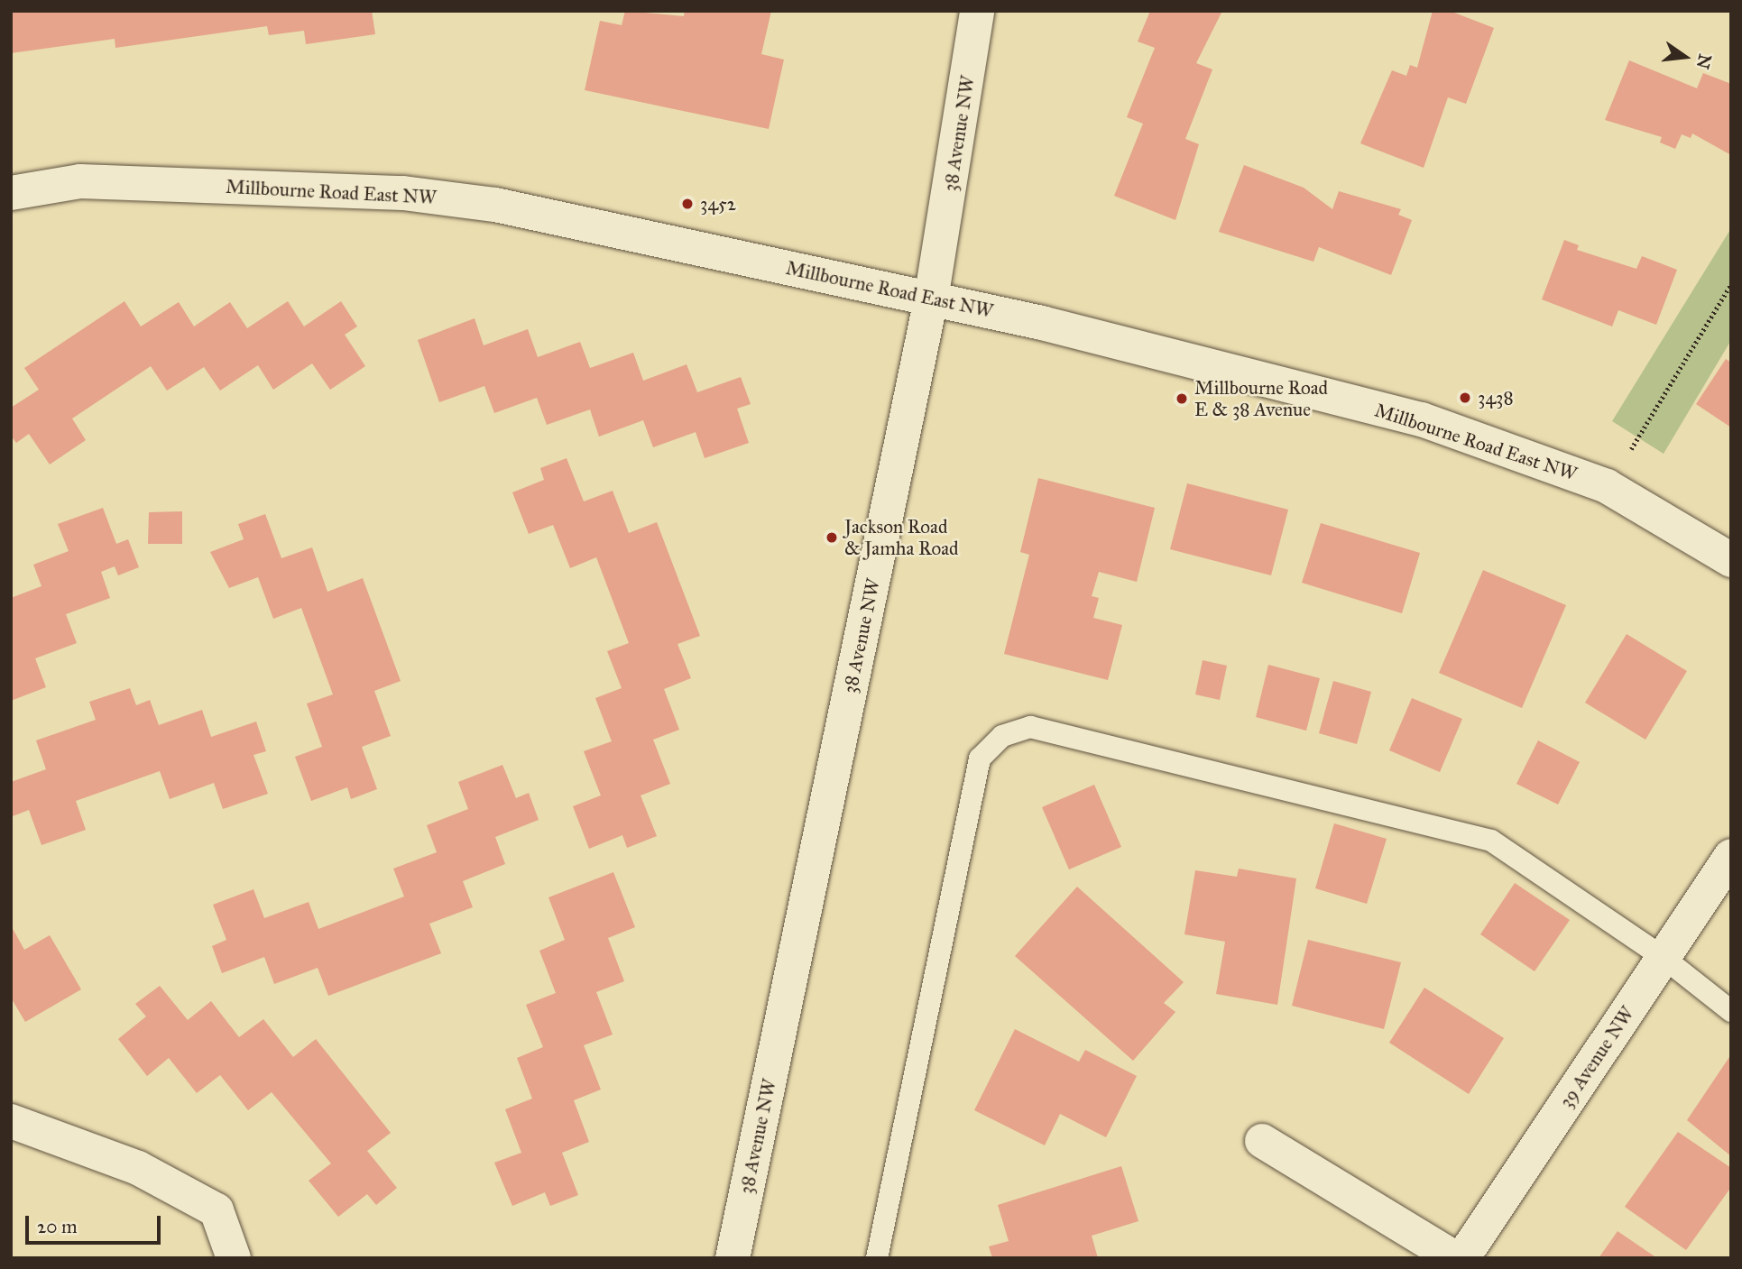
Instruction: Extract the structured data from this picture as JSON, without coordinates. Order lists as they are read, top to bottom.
{
  "streets": {
    "street": ["38 Avenue NW", "Millbourne Road East NW", "39 Avenue NW"]
  },
  "crossings": [
    ["38 Avenue NW", "Millbourne Road East NW"]
  ],
  "places": [
    "3452",
    "3438",
    "Millbourne Road E & 38 Avenue",
    "Jackson Road & Jamha Road"
  ],
  "scale_bar": "20 m",
  "north": "right"
}
